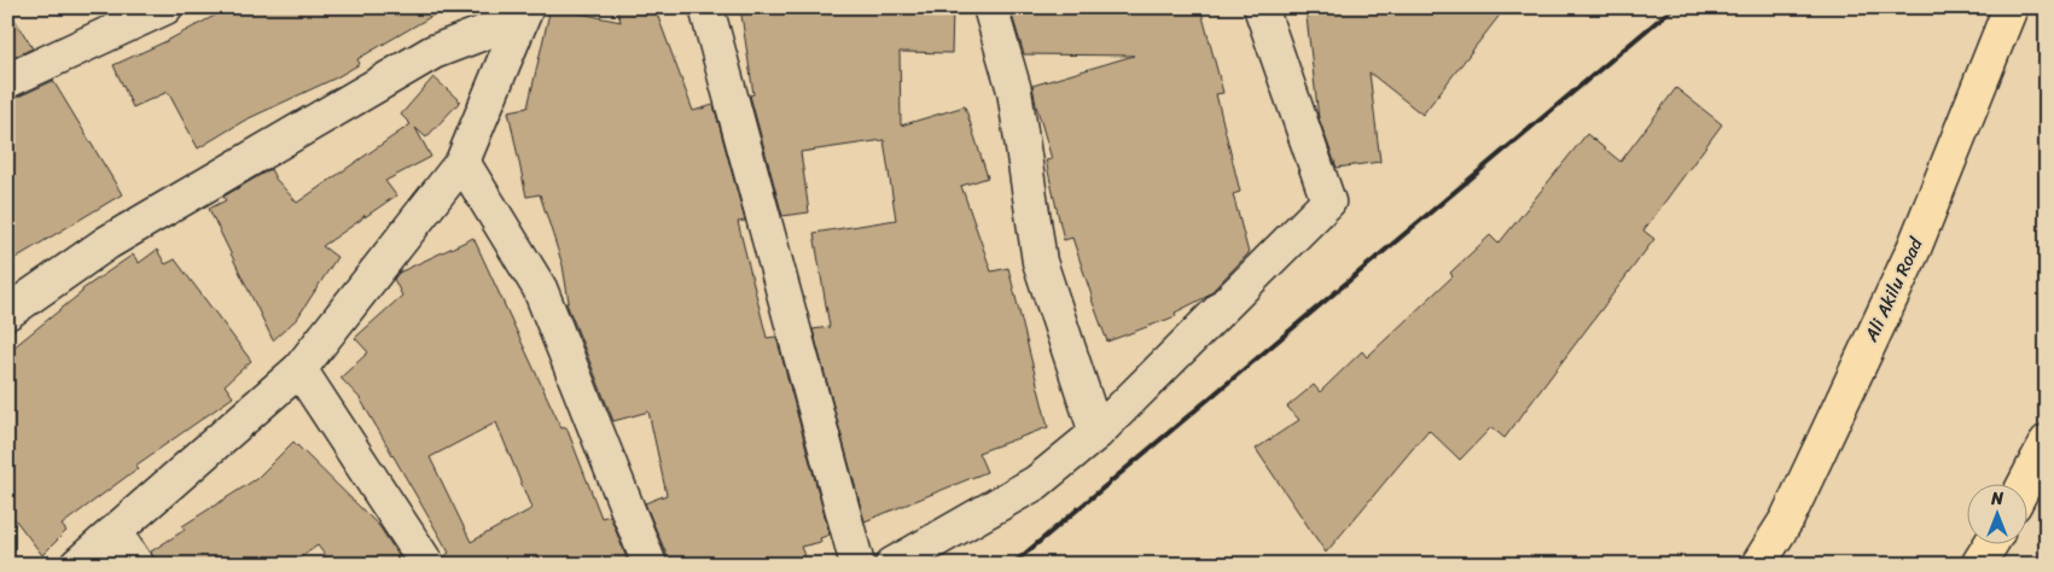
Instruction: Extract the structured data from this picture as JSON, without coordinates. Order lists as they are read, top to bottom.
{
  "streets": {
    "main road": ["Ali Akilu Road"]
  },
  "north": "top"
}
